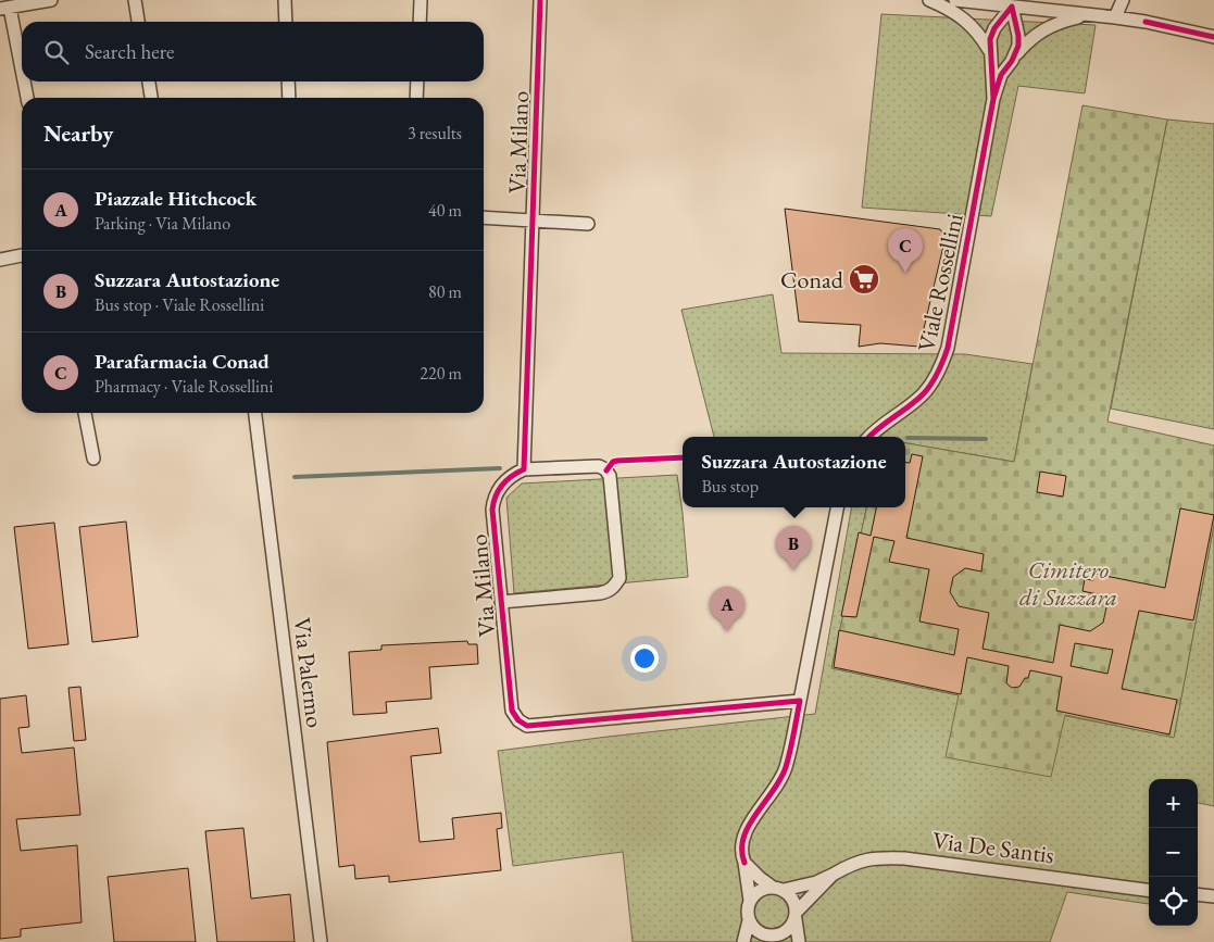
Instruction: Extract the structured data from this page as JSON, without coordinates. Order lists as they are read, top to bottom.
{
  "streets": {
    "street": [
      "Via Milano",
      "Viale Rossellini",
      "Via Palermo",
      "Via De Santis"
    ]
  },
  "parks": ["Cimitero di Suzzara"],
  "places": {
    "supermarket": ["Conad"]
  },
  "page": {
    "search": "Search here",
    "heading": ["Nearby", "3 results"],
    "list": [
      {
        "mark": "A",
        "name": "Piazzale Hitchcock",
        "note": "Parking · Via Milano",
        "value": "40 m"
      },
      {
        "mark": "B",
        "name": "Suzzara Autostazione",
        "note": "Bus stop · Viale Rossellini",
        "value": "80 m"
      },
      {
        "mark": "C",
        "name": "Parafarmacia Conad",
        "note": "Pharmacy · Viale Rossellini",
        "value": "220 m"
      }
    ],
    "pins": ["C", "B", "A"],
    "popup": ["Suzzara Autostazione", "Bus stop"],
    "map_buttons": ["+", "−"]
  }
}
